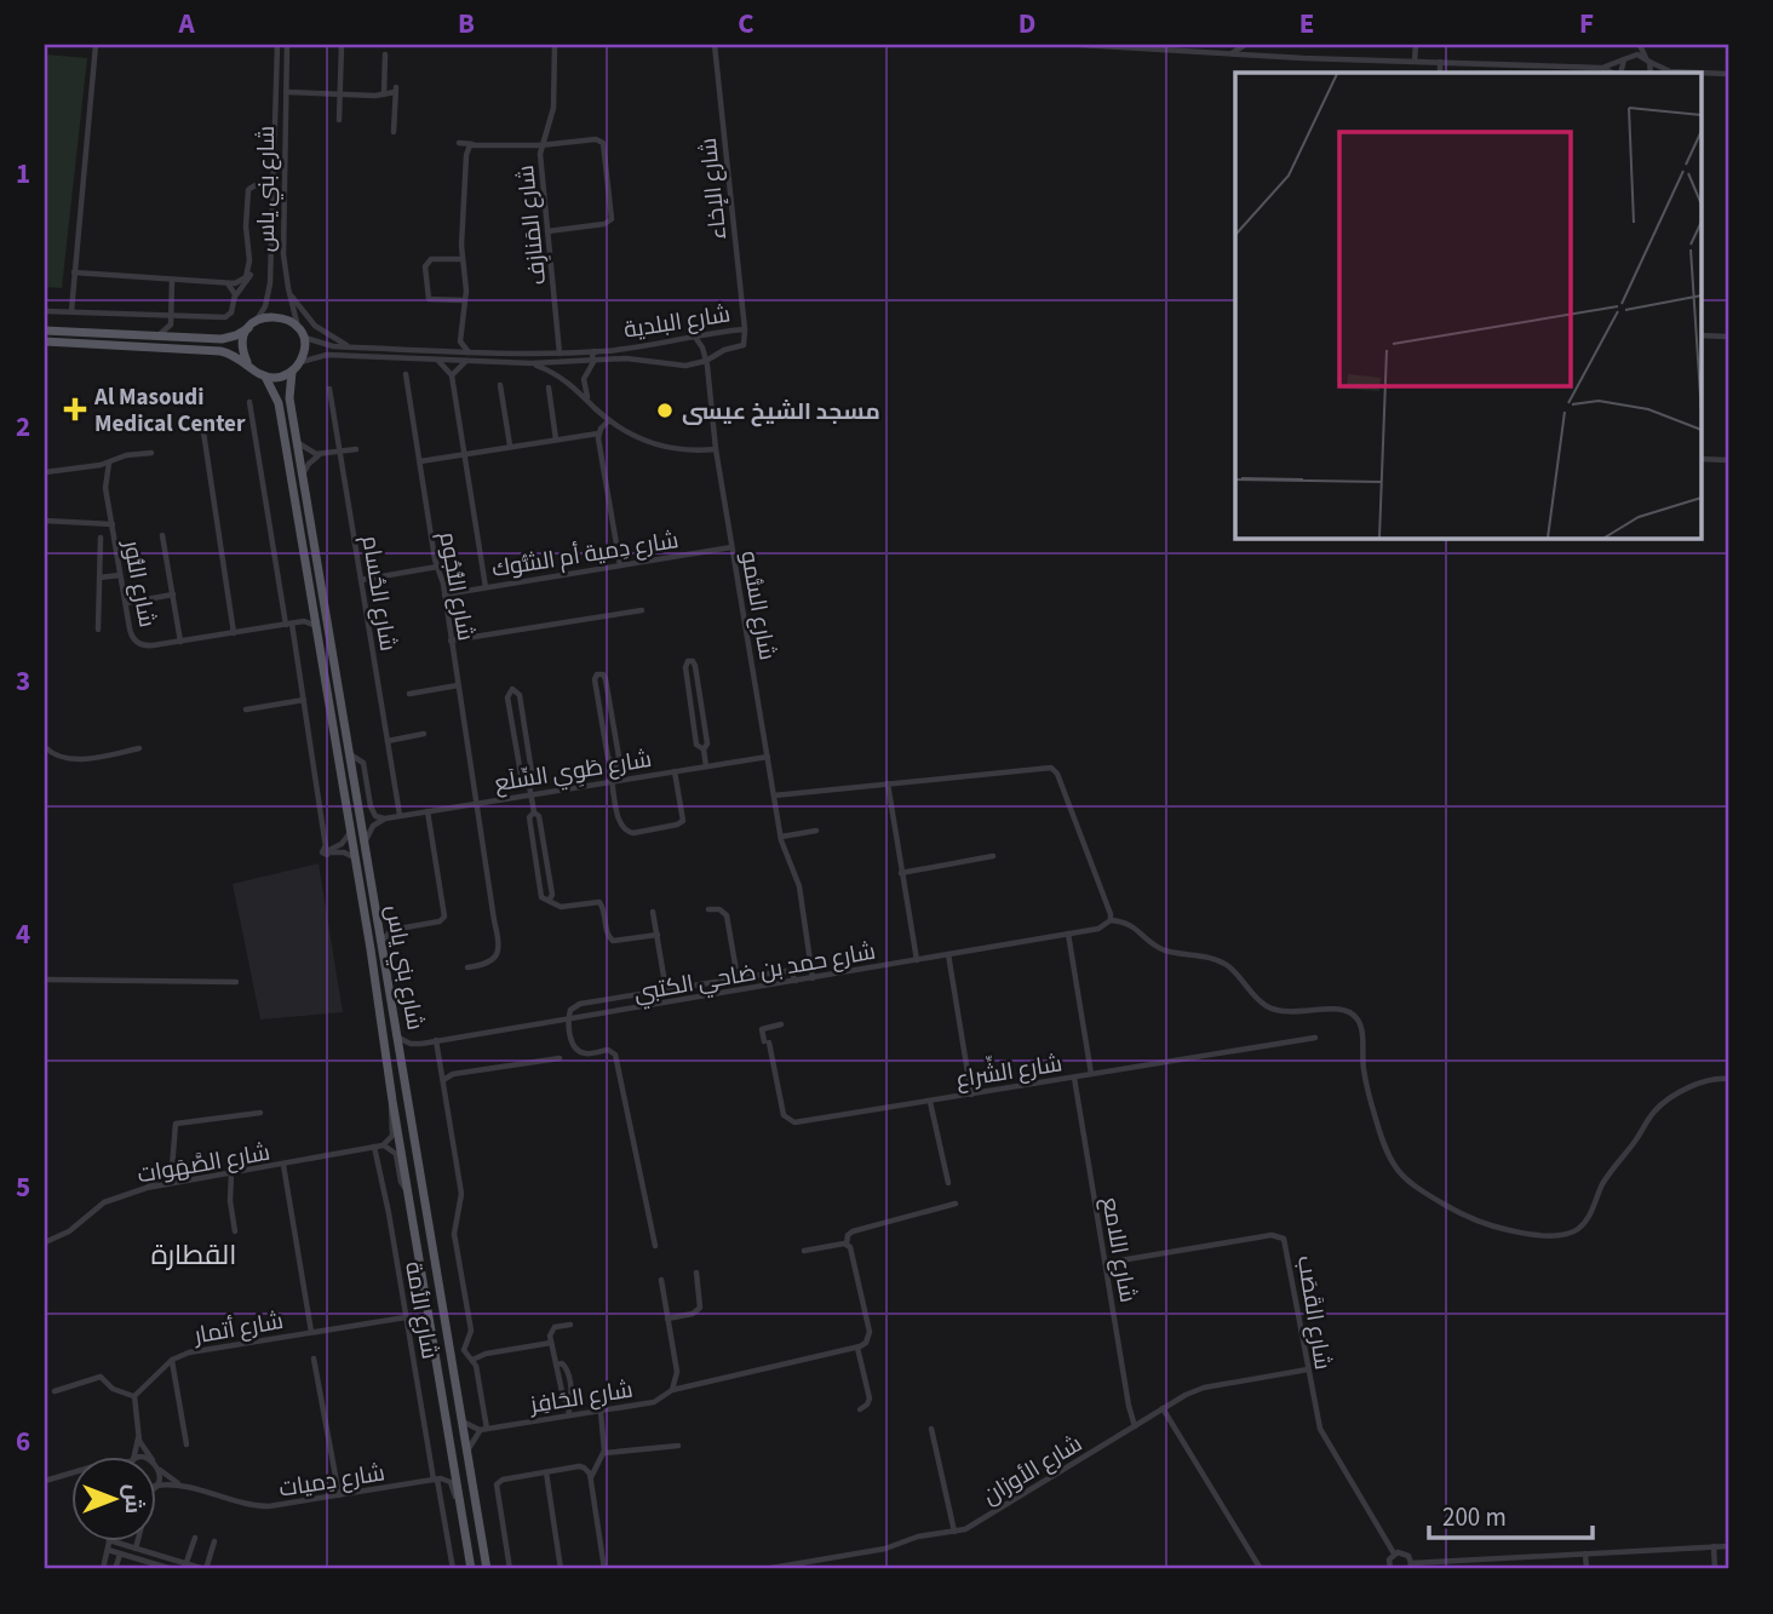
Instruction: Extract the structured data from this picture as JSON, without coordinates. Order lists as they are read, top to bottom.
{
  "streets": {
    "main road": ["شارع بني ياس"],
    "street": [
      "شارع الإخاء",
      "شارع المَنازِف",
      "شارع البلدية",
      "شارع دِمية أم الشُّوك",
      "شارع النُّور",
      "شارع النُّجُوم",
      "شارع الحُسام",
      "شارع السُّمو",
      "شارع طَوِي السِّلَع",
      "شارع حمد بن ضاحي الكتبي",
      "شارع الشِّراع",
      "شارع الصَّهَوات",
      "شارع اللامع",
      "شارع الأمة",
      "شارع القَصَب",
      "شارع أتمار",
      "شارع الحَافِز",
      "شارع الأوزان",
      "شارع دِميات"
    ]
  },
  "crossings": [
    ["شارع بني ياس", "شارع البلدية"],
    ["شارع الإخاء", "شارع البلدية"],
    ["شارع المَنازِف", "شارع البلدية"],
    ["شارع البلدية", "شارع السُّمو"],
    ["شارع دِمية أم الشُّوك", "شارع النُّجُوم"],
    ["شارع دِمية أم الشُّوك", "شارع السُّمو"],
    ["شارع النُّجُوم", "شارع طَوِي السِّلَع"],
    ["شارع الحُسام", "شارع طَوِي السِّلَع"],
    ["شارع السُّمو", "شارع طَوِي السِّلَع"],
    ["شارع السُّمو", "شارع حمد بن ضاحي الكتبي"],
    ["شارع الشِّراع", "شارع اللامع"],
    ["شارع الصَّهَوات", "شارع الأمة"],
    ["شارع اللامع", "شارع القَصَب"],
    ["شارع اللامع", "شارع الأوزان"],
    ["شارع الأمة", "شارع أتمار"],
    ["شارع الأمة", "شارع دِميات"],
    ["شارع القَصَب", "شارع الأوزان"]
  ],
  "districts": ["القطارة"],
  "places": {
    "health": ["Al Masoudi Medical Center"],
    "other": ["مسجد الشيخ عيسى"]
  },
  "scale_bar": "200 m",
  "north": "right",
  "grid": {
    "columns": [
      "A",
      "B",
      "C",
      "D",
      "E",
      "F"
    ],
    "rows": [
      "1",
      "2",
      "3",
      "4",
      "5",
      "6"
    ]
  }
}
